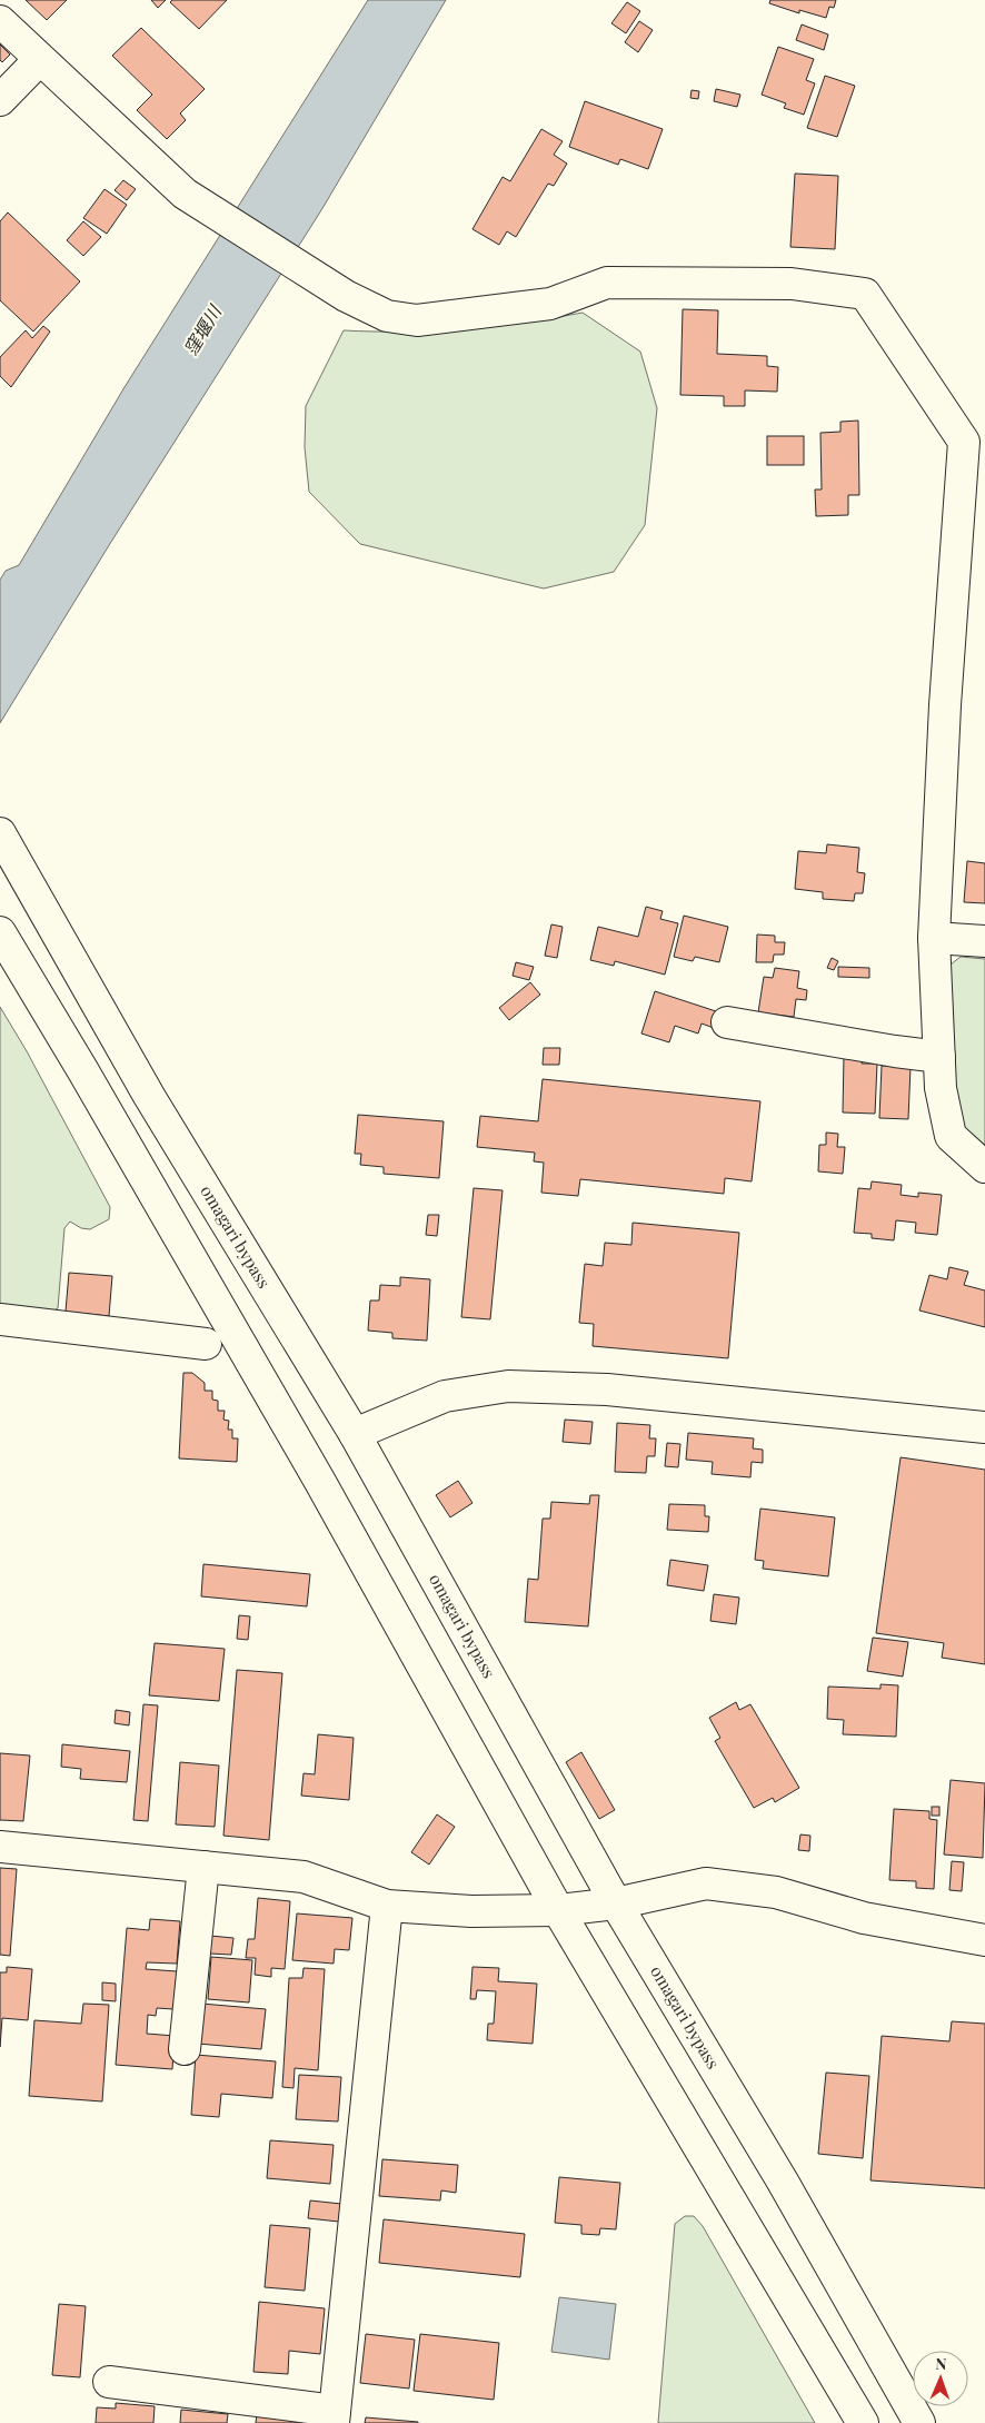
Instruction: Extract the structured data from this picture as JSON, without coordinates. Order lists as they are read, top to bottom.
{
  "streets": {
    "main road": ["omagari bypass"]
  },
  "water": ["窪堰川"],
  "north": "top"
}
